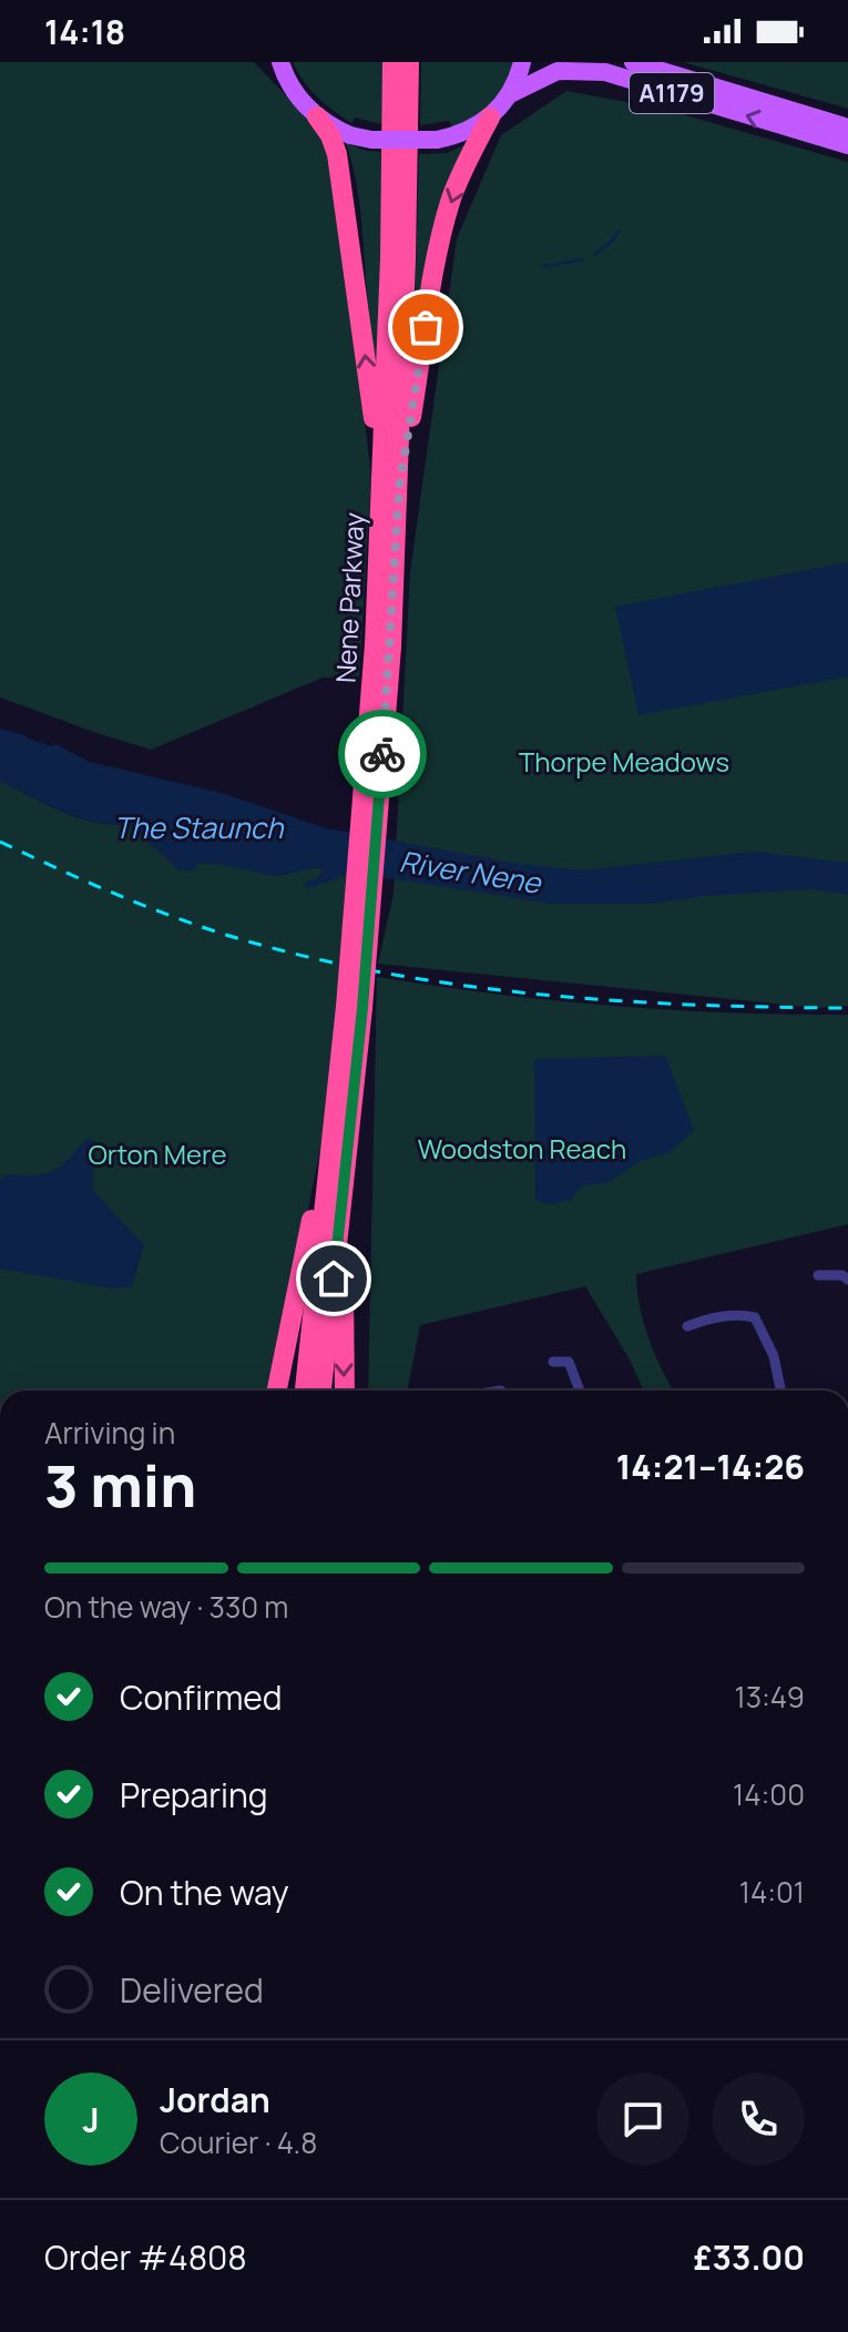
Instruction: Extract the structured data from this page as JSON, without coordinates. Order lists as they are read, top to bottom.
{
  "streets": {
    "highway": ["Nene Parkway"],
    "main road": ["A1179"]
  },
  "water": ["The Staunch", "River Nene"],
  "parks": ["Thorpe Meadows", "Woodston Reach", "Orton Mere"],
  "page": {
    "status": "14:18",
    "heading": ["3 min", "Arriving in", "14:21–14:26"],
    "panel": [
      "Jordan",
      "Courier · 4.8",
      "Order #4808",
      "£33.00"
    ],
    "bar": "On the way · 330 m",
    "list": [
      ["Confirmed", "13:49"],
      ["Preparing", "14:00"],
      ["On the way", "14:01"],
      "Delivered"
    ],
    "round": "J"
  }
}
